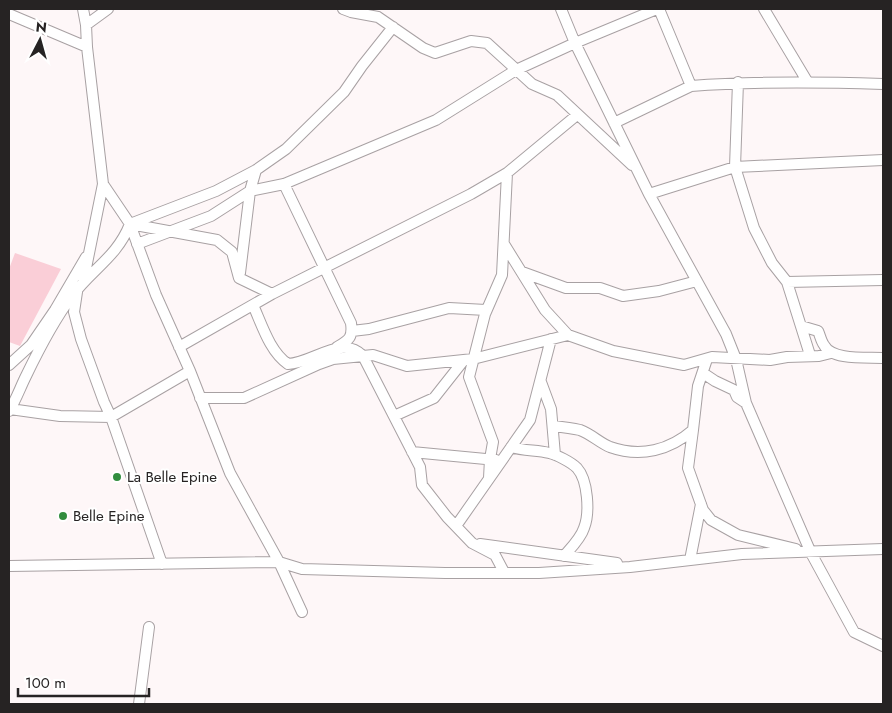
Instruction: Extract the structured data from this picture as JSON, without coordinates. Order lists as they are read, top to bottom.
{
  "places": ["La Belle Epine", "Belle Epine"],
  "scale_bar": "100 m",
  "north": "top"
}
